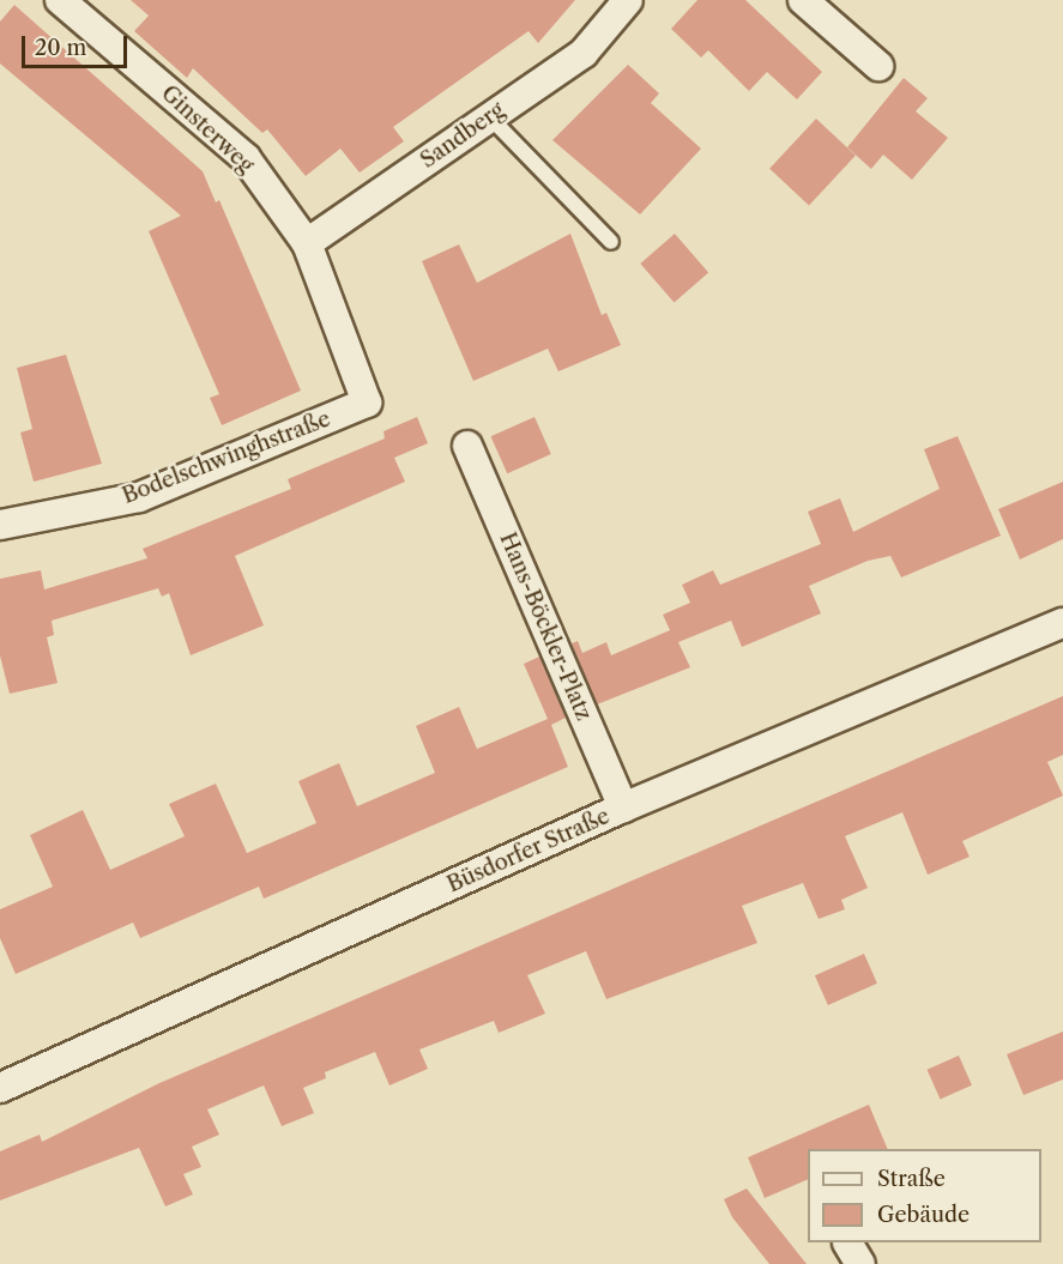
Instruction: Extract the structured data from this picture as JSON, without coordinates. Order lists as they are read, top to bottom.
{
  "streets": {
    "street": [
      "Ginsterweg",
      "Sandberg",
      "Bodelschwinghstraße",
      "Hans-Böckler-Platz",
      "Büsdorfer Straße"
    ]
  },
  "crossings": [
    ["Ginsterweg", "Sandberg"],
    ["Ginsterweg", "Bodelschwinghstraße"],
    ["Sandberg", "Bodelschwinghstraße"],
    ["Hans-Böckler-Platz", "Büsdorfer Straße"]
  ],
  "legend": ["Straße", "Gebäude"],
  "scale_bar": "20 m"
}
